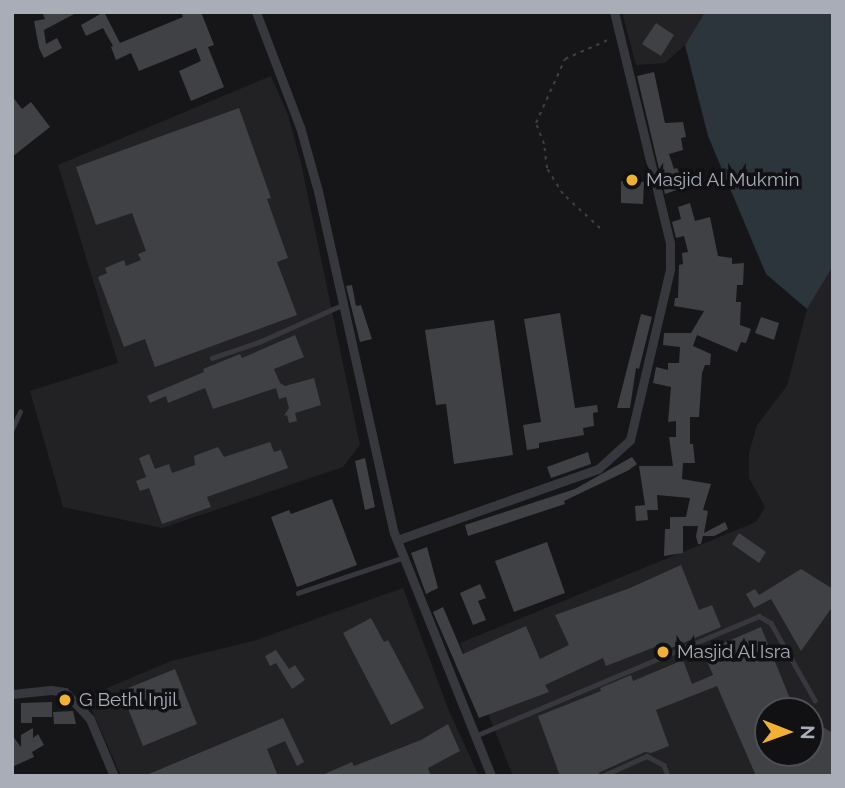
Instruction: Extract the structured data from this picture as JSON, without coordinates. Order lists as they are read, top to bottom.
{
  "places": ["Masjid Al Mukmin", "Masjid Al Isra", "G Bethl Injil"],
  "north": "right"
}
